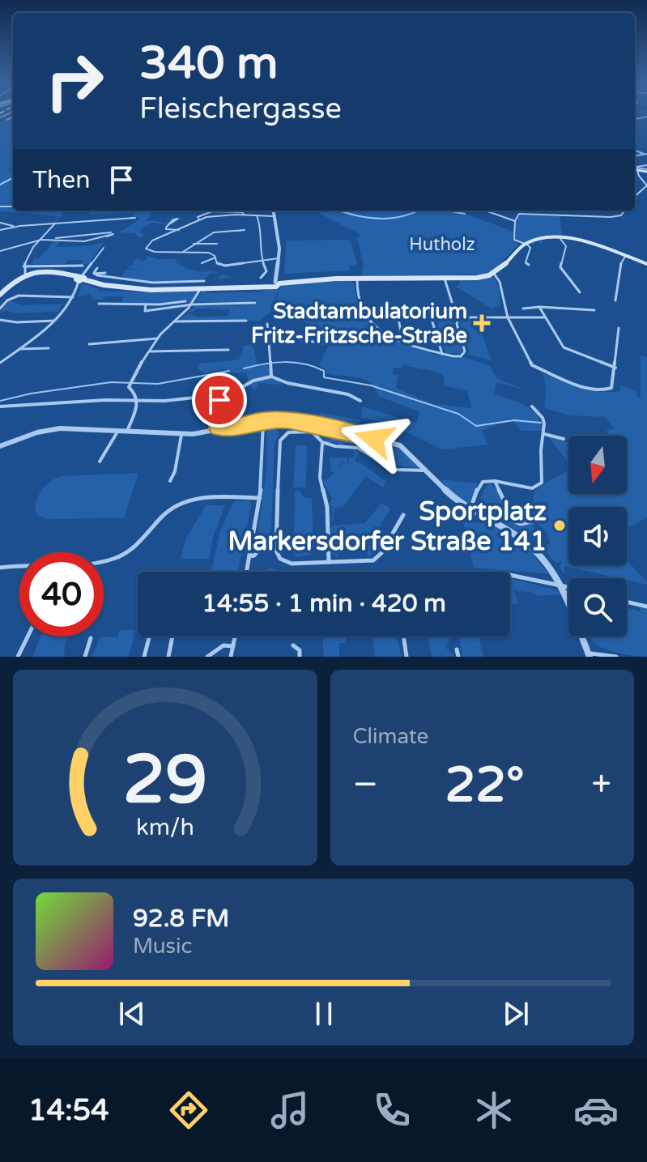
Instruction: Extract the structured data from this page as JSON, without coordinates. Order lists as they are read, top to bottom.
{
  "parks": ["Hutholz"],
  "places": {
    "health": ["Stadtambulatorium Fritz-Fritzsche-Straße"],
    "other": ["Sportplatz Markersdorfer Straße 141"]
  },
  "north": "bottom",
  "page": {
    "turn": ["340 m", "Fleischergasse"],
    "then": "Then",
    "limit": "40",
    "trip": "14:55 · 1 min · 420 m",
    "tile": "Climate",
    "heat": ["−", "22°", "+"],
    "song": ["92.8 FM", "Music"],
    "tabs": "14:54",
    "gauge": ["29", "km/h"]
  }
}
